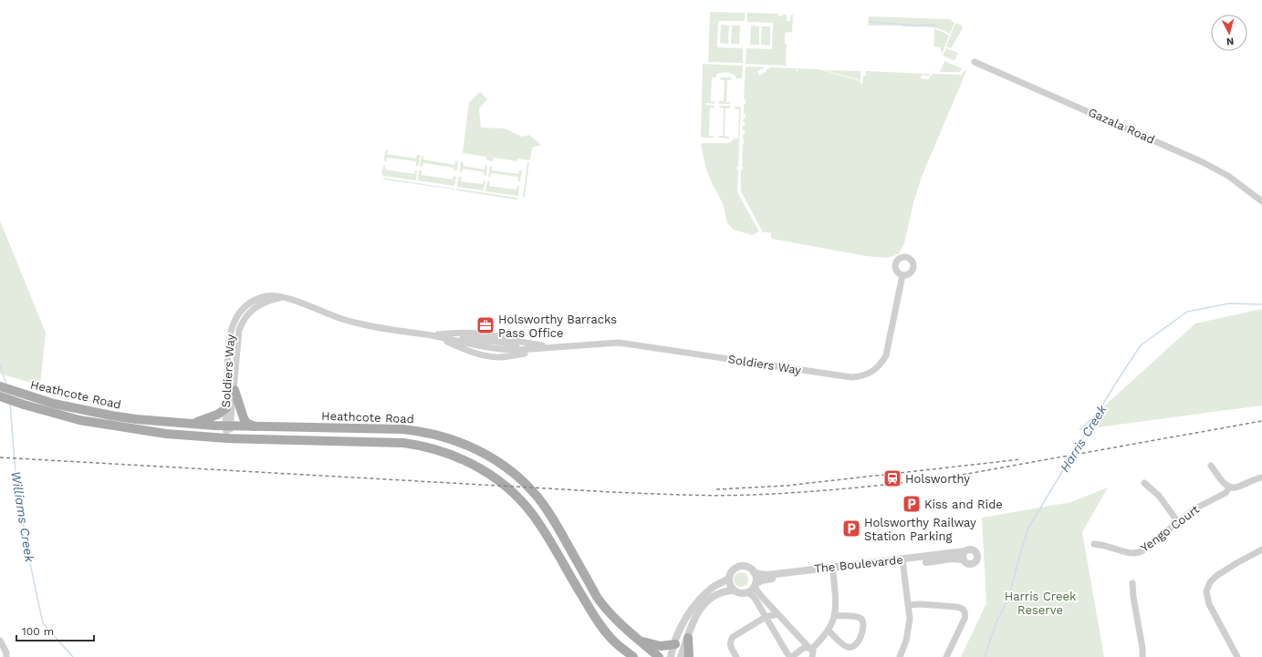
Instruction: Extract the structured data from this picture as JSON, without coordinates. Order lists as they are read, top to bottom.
{
  "streets": {
    "main road": ["Heathcote Road"],
    "street": [
      "Gazala Road",
      "Soldiers Way",
      "Yengo Court",
      "The Boulevarde"
    ]
  },
  "crossings": [
    ["Soldiers Way", "Heathcote Road"]
  ],
  "water": ["Harris Creek", "Williams Creek"],
  "parks": ["Harris Creek Reserve"],
  "places": {
    "office": ["Holsworthy Barracks Pass Office"],
    "station": ["Holsworthy"],
    "parking": ["Kiss and Ride", "Holsworthy Railway Station Parking"]
  },
  "scale_bar": "100 m",
  "north": "bottom"
}
